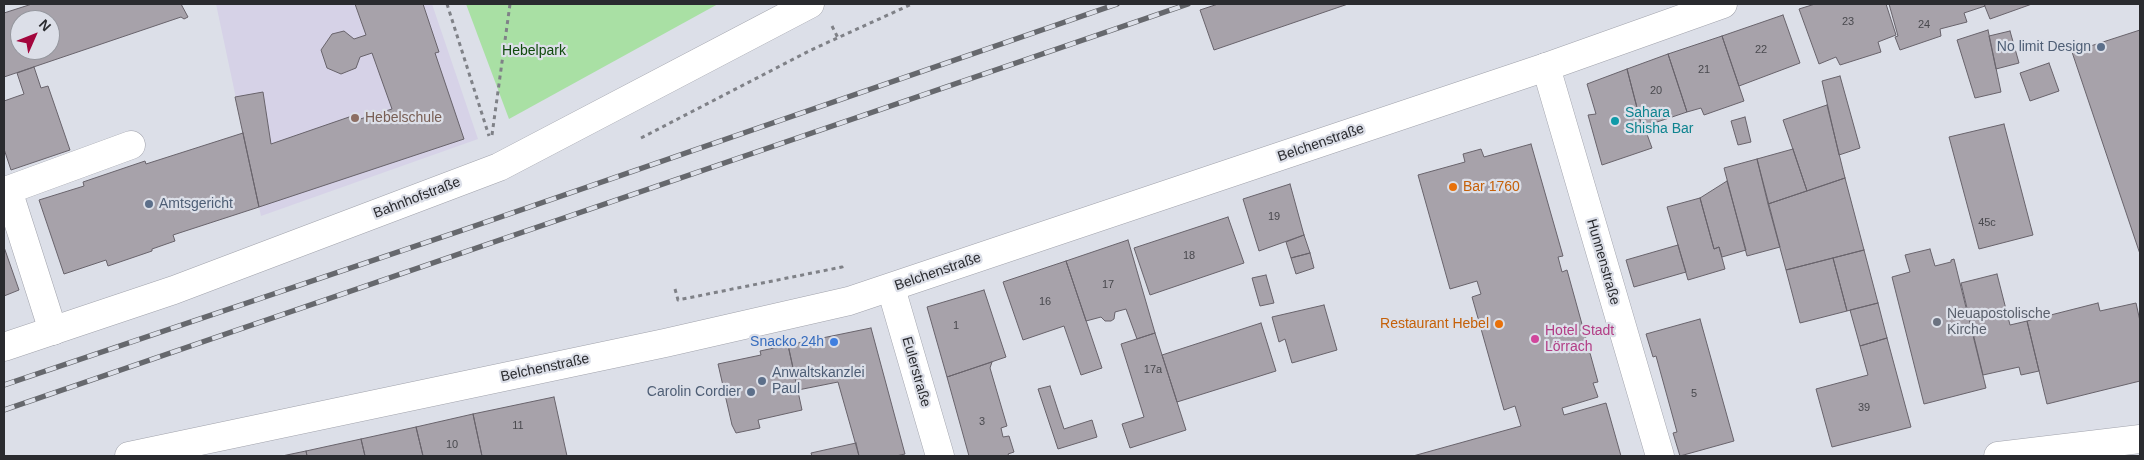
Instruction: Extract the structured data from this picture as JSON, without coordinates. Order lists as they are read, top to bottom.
{
  "streets": {
    "main road": [
      "Belchenstraße",
      "Bahnhofstraße",
      "Hunnenstraße",
      "Eulerstraße"
    ]
  },
  "crossings": [
    ["Belchenstraße", "Hunnenstraße"],
    ["Belchenstraße", "Eulerstraße"]
  ],
  "parks": ["Hebelpark"],
  "places": [
    "No limit Design",
    "Hebelschule",
    "Sahara Shisha Bar",
    "Bar 1760",
    "Amtsgericht",
    "Neuapostolische Kirche",
    "Restaurant Hebel",
    "Hotel Stadt Lörrach",
    "Snacko 24h",
    "Anwaltskanzlei Paul",
    "Carolin Cordier"
  ],
  "house_numbers": [
    "23",
    "24",
    "22",
    "21",
    "20",
    "19",
    "45c",
    "18",
    "17",
    "16",
    "1",
    "17a",
    "5",
    "39",
    "3",
    "11",
    "10"
  ],
  "north": "top right"
}
